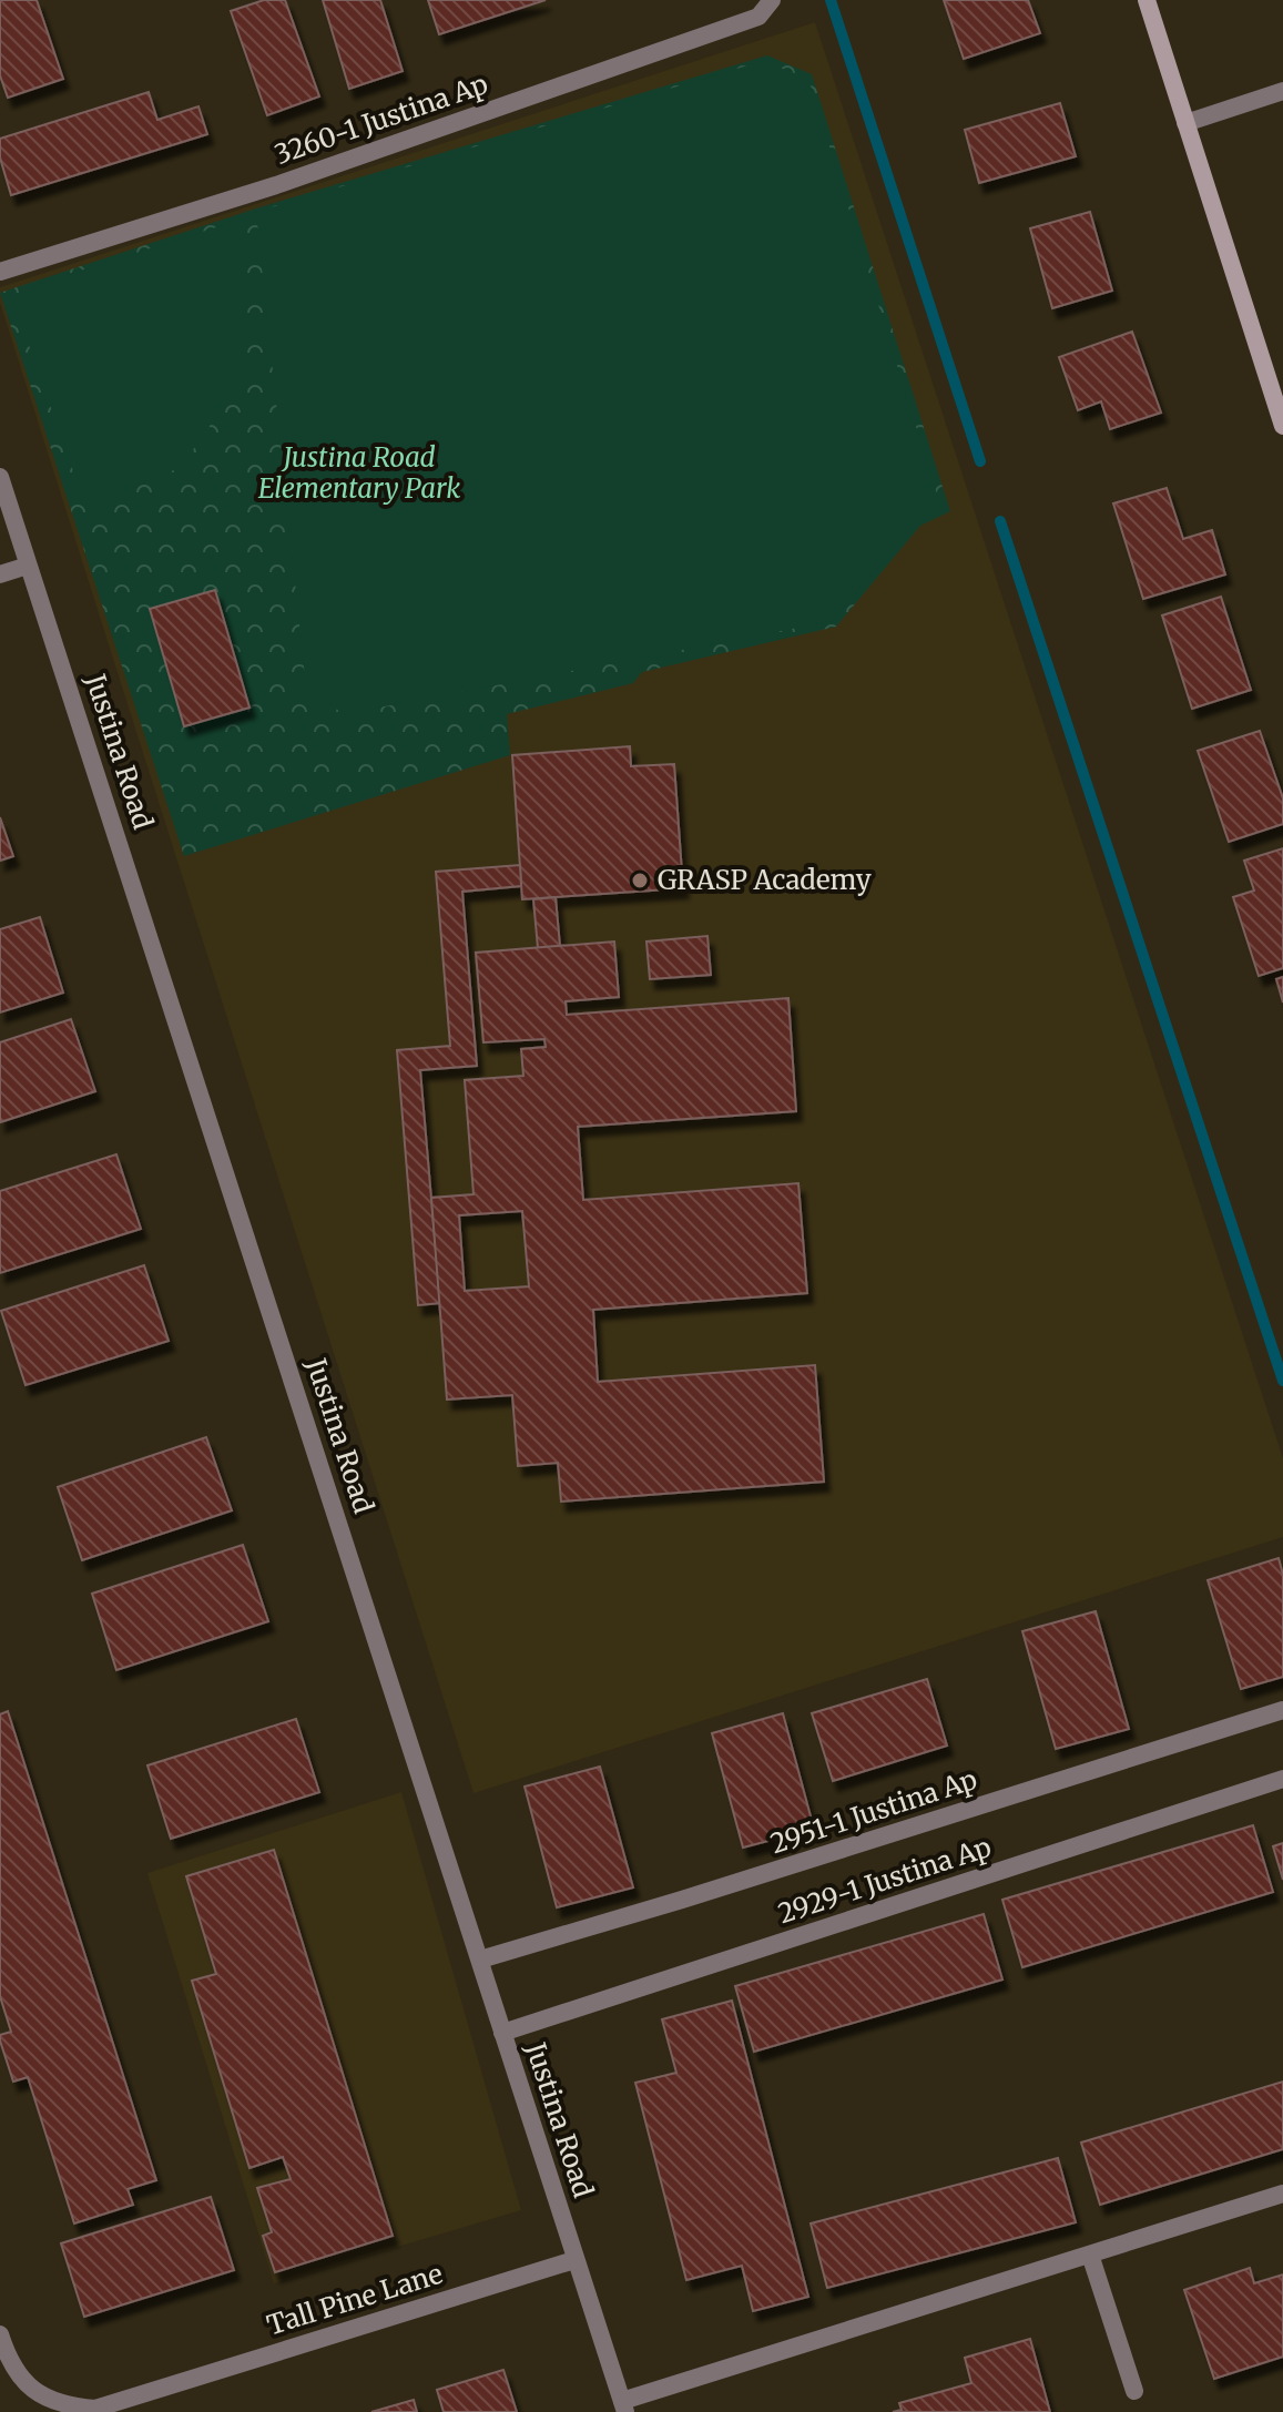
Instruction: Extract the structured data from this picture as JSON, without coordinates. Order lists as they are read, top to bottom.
{
  "streets": {
    "street": [
      "3260-1 Justina Ap",
      "Justina Road",
      "2951-1 Justina Ap",
      "2929-1 Justina Ap",
      "Tall Pine Lane"
    ]
  },
  "crossings": [
    ["Justina Road", "2951-1 Justina Ap"],
    ["Justina Road", "2929-1 Justina Ap"],
    ["Justina Road", "Tall Pine Lane"]
  ],
  "parks": ["Justina Road Elementary Park"],
  "places": ["GRASP Academy"]
}
